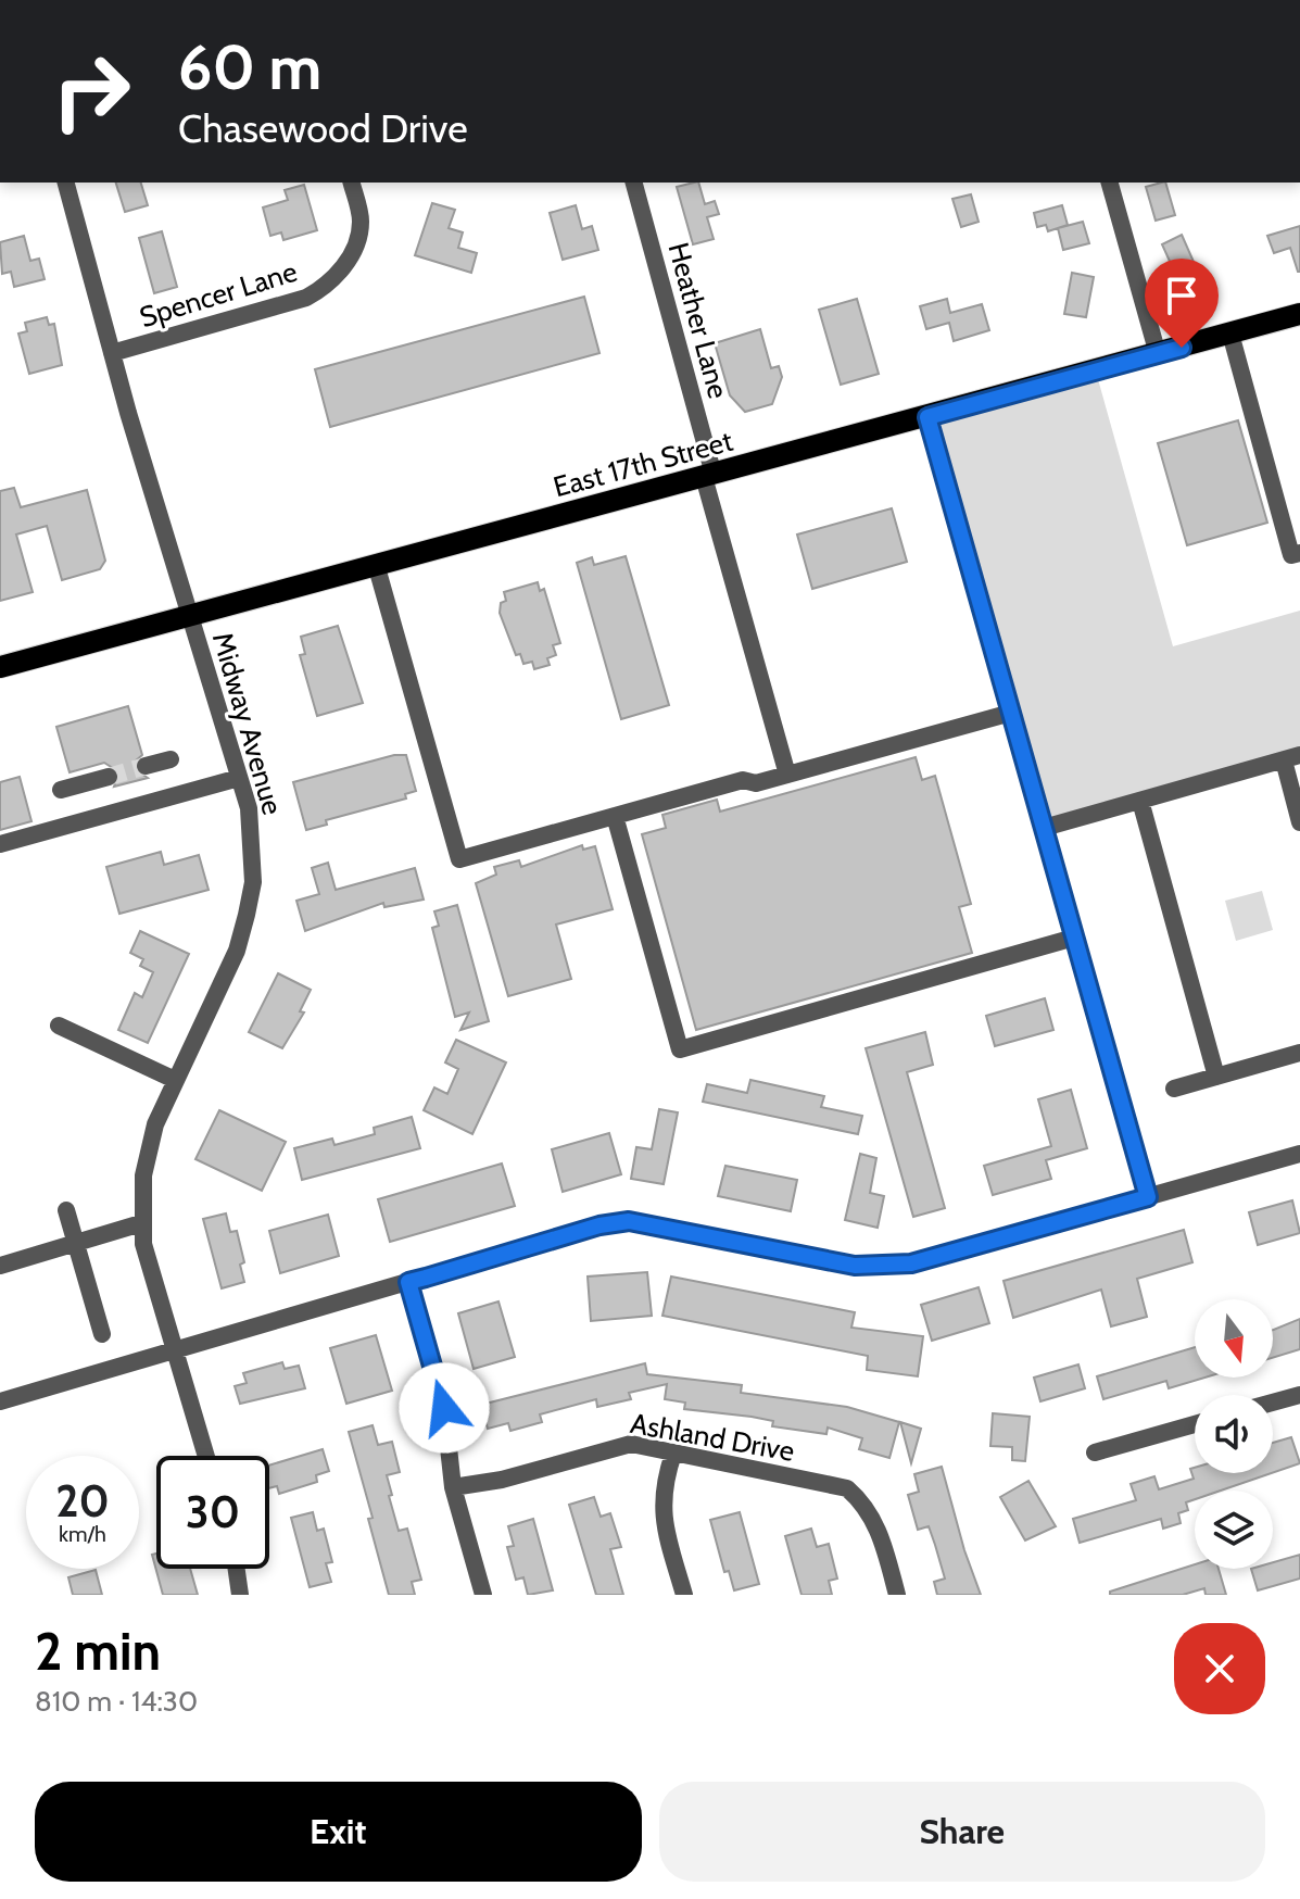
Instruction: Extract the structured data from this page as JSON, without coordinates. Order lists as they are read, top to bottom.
{
  "streets": {
    "main road": ["East 17th Street"],
    "street": [
      "Spencer Lane",
      "Heather Lane",
      "Midway Avenue",
      "Ashland Drive"
    ]
  },
  "crossings": [
    ["Spencer Lane", "Midway Avenue"],
    ["Heather Lane", "East 17th Street"],
    ["East 17th Street", "Midway Avenue"]
  ],
  "north": "bottom",
  "page": {
    "turn": ["60 m", "Chasewood Drive"],
    "speed": "20 km/h",
    "limit": "30",
    "heading": ["2 min", "810 m · 14:30"],
    "buttons": ["Exit", "Share"]
  }
}
